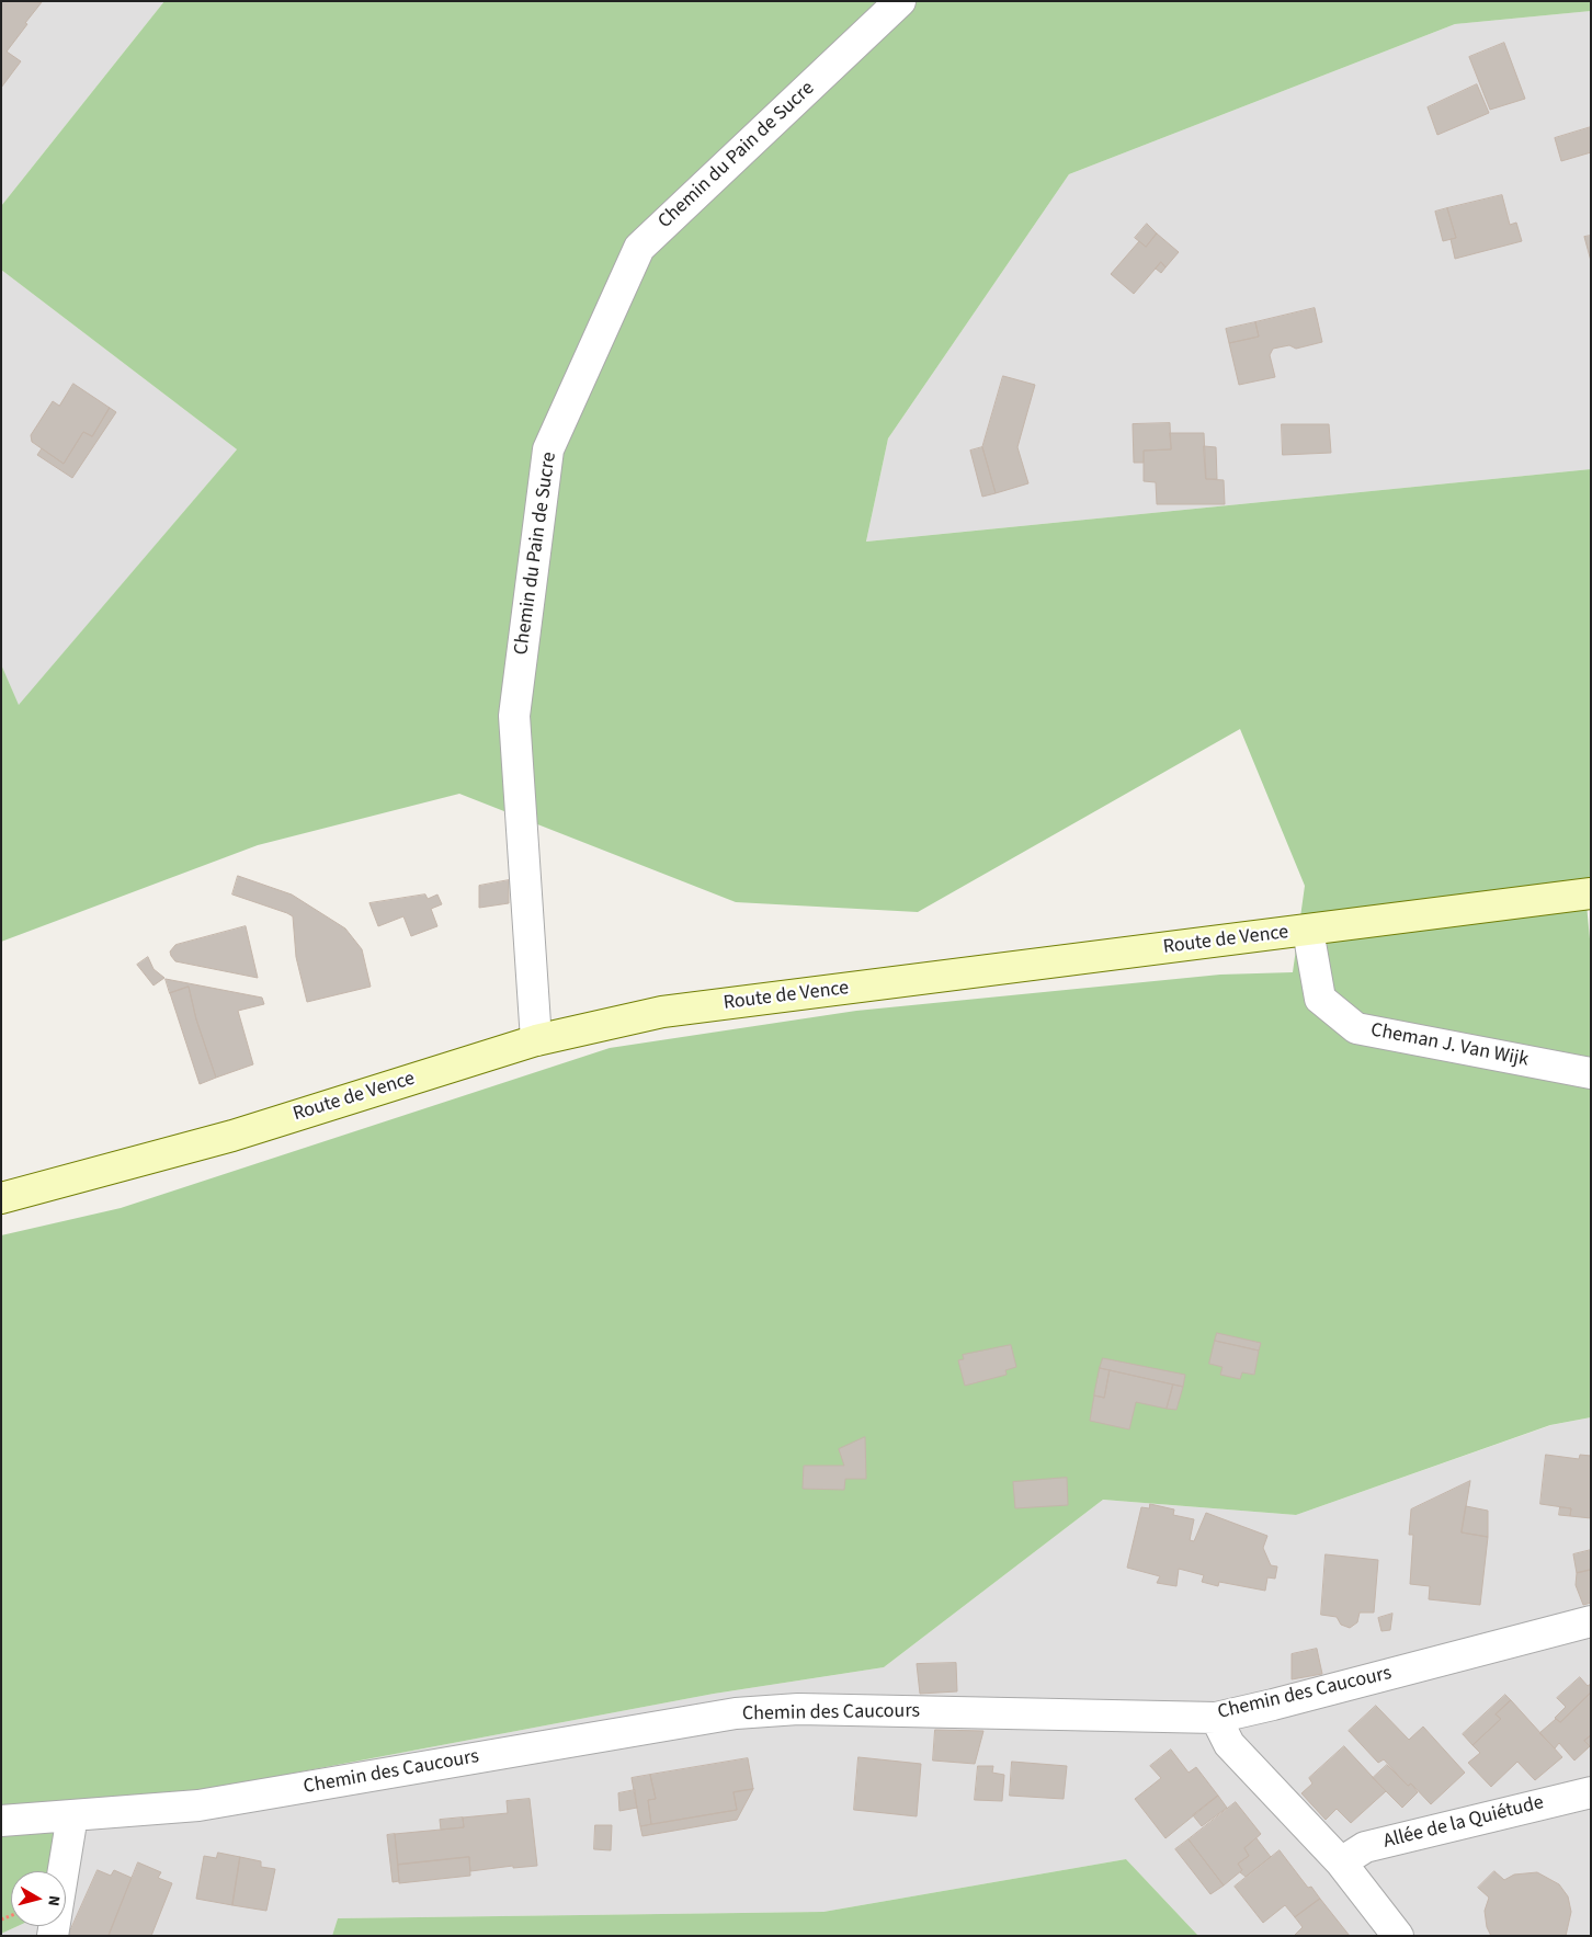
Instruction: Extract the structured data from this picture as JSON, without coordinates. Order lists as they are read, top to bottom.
{
  "streets": {
    "main road": ["Route de Vence"],
    "street": [
      "Chemin du Pain de Sucre",
      "Cheman J. Van Wijk",
      "Chemin des Caucours",
      "Allée de la Quiétude"
    ]
  },
  "crossings": [
    ["Chemin du Pain de Sucre", "Route de Vence"],
    ["Route de Vence", "Cheman J. Van Wijk"]
  ],
  "north": "right"
}
